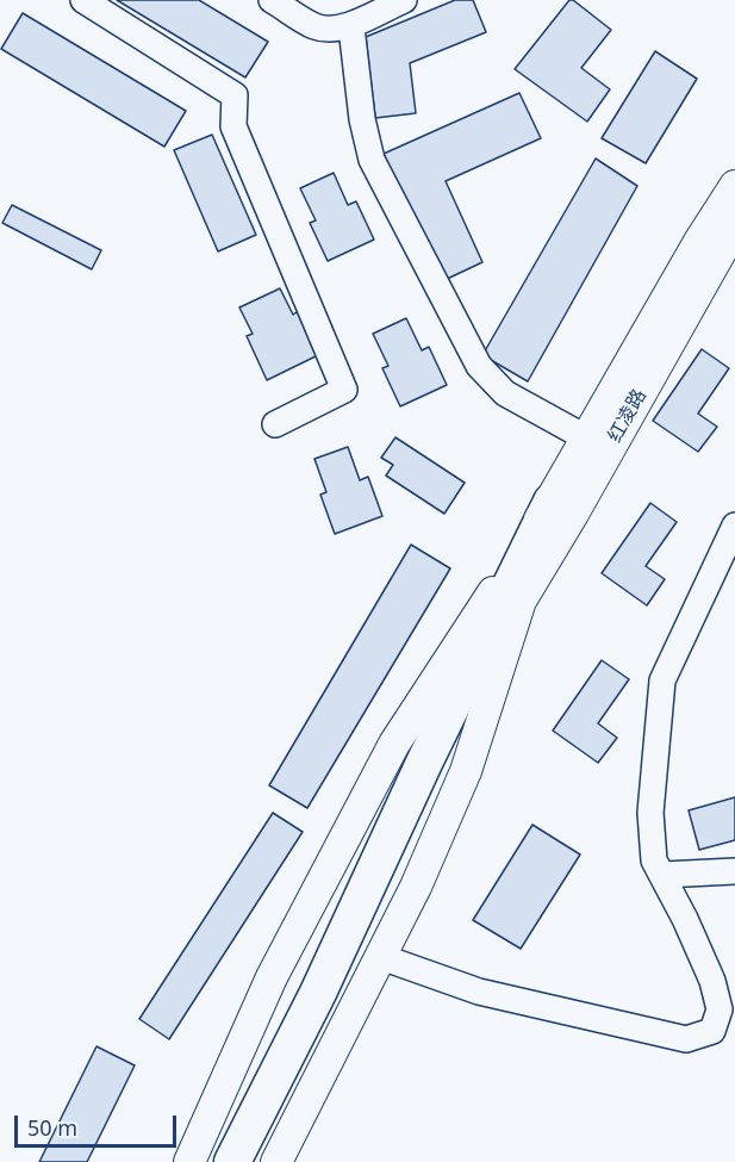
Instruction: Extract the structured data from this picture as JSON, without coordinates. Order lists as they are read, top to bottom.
{
  "streets": {
    "main road": ["红凌路"]
  },
  "scale_bar": "50 m"
}
